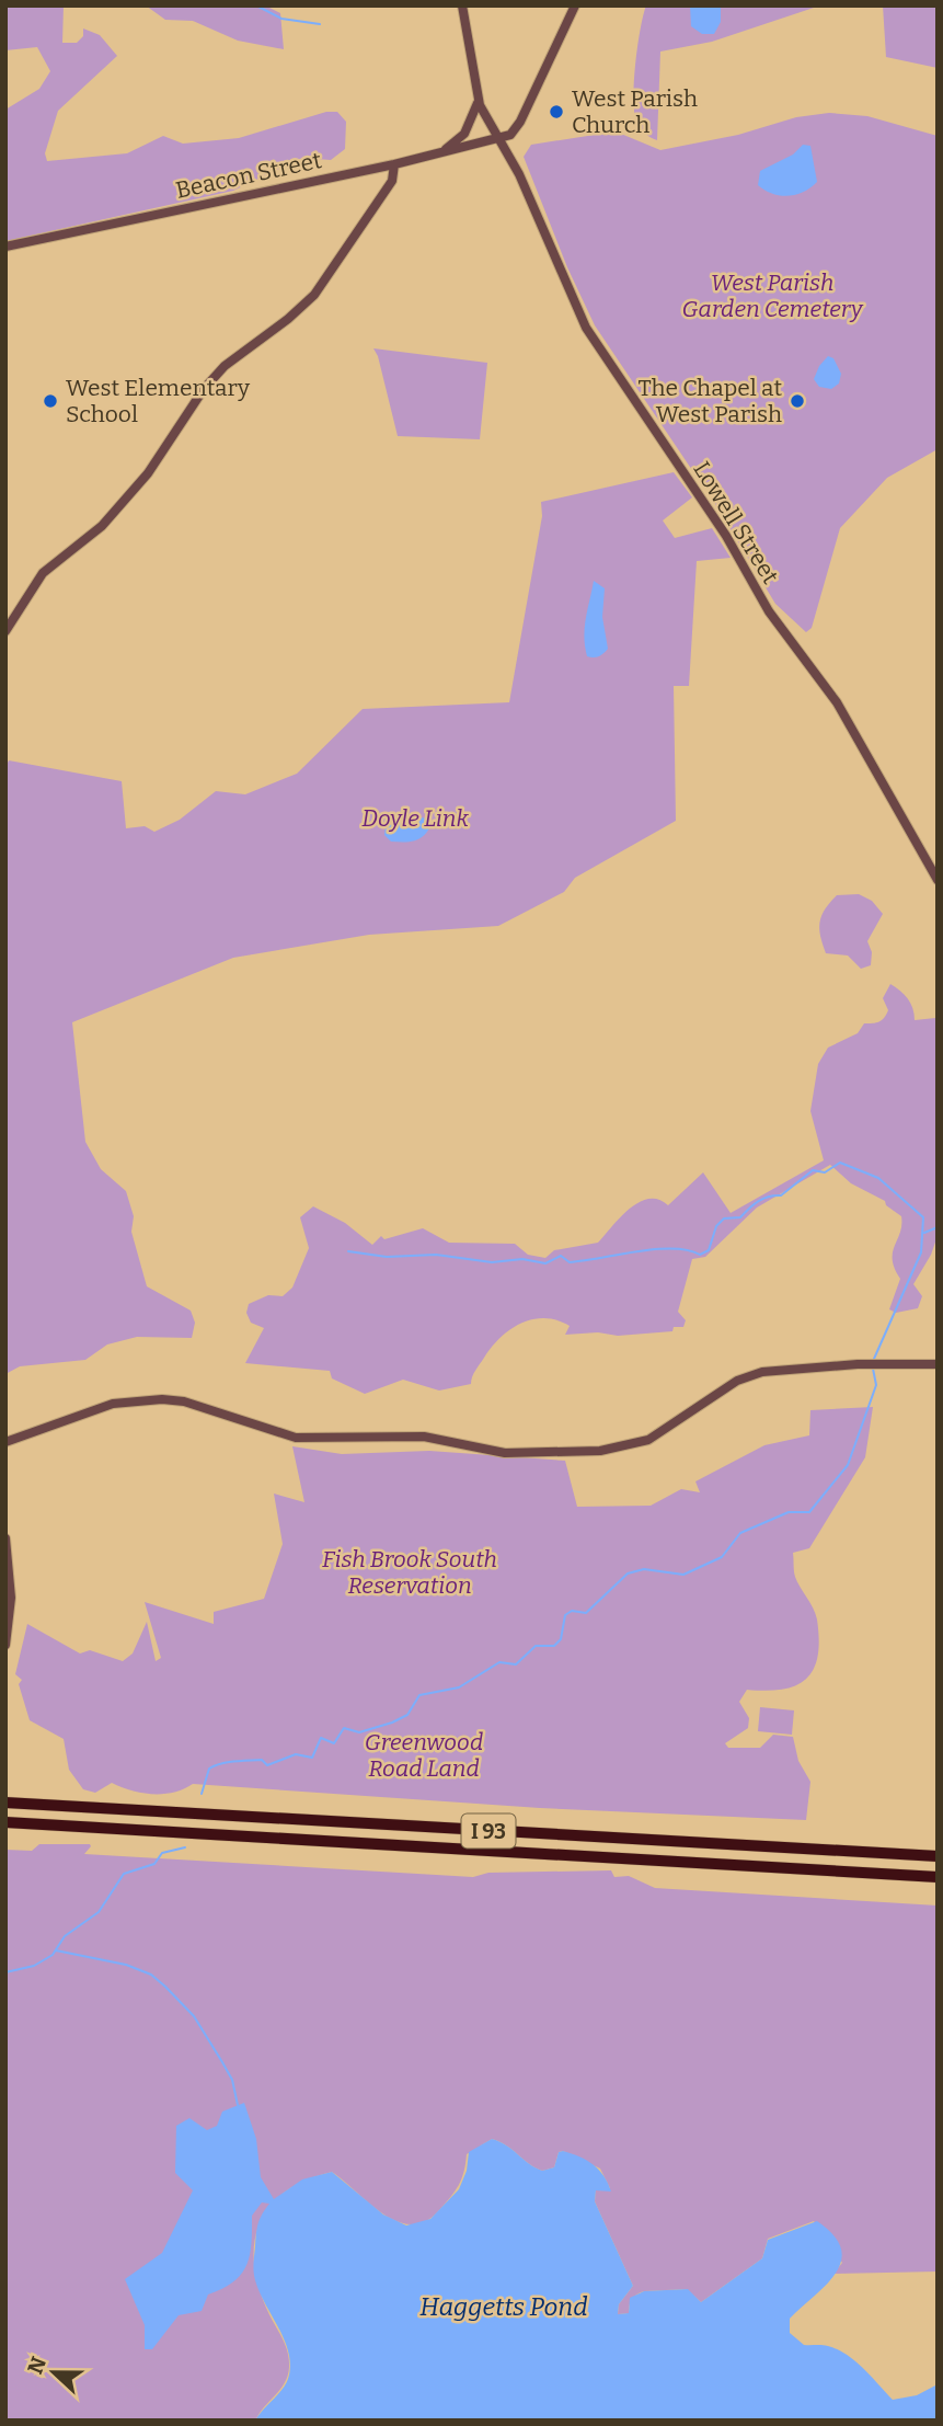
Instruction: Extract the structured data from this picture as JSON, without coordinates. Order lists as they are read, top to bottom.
{
  "streets": {
    "highway": ["I 93"],
    "main road": ["Beacon Street", "Lowell Street"]
  },
  "crossings": [
    ["Beacon Street", "Lowell Street"]
  ],
  "water": ["Haggetts Pond"],
  "parks": [
    "West Parish Garden Cemetery",
    "Doyle Link",
    "Fish Brook South Reservation",
    "Greenwood Road Land"
  ],
  "places": ["West Parish Church", "West Elementary School", "The Chapel at West Parish"],
  "north": "left"
}
